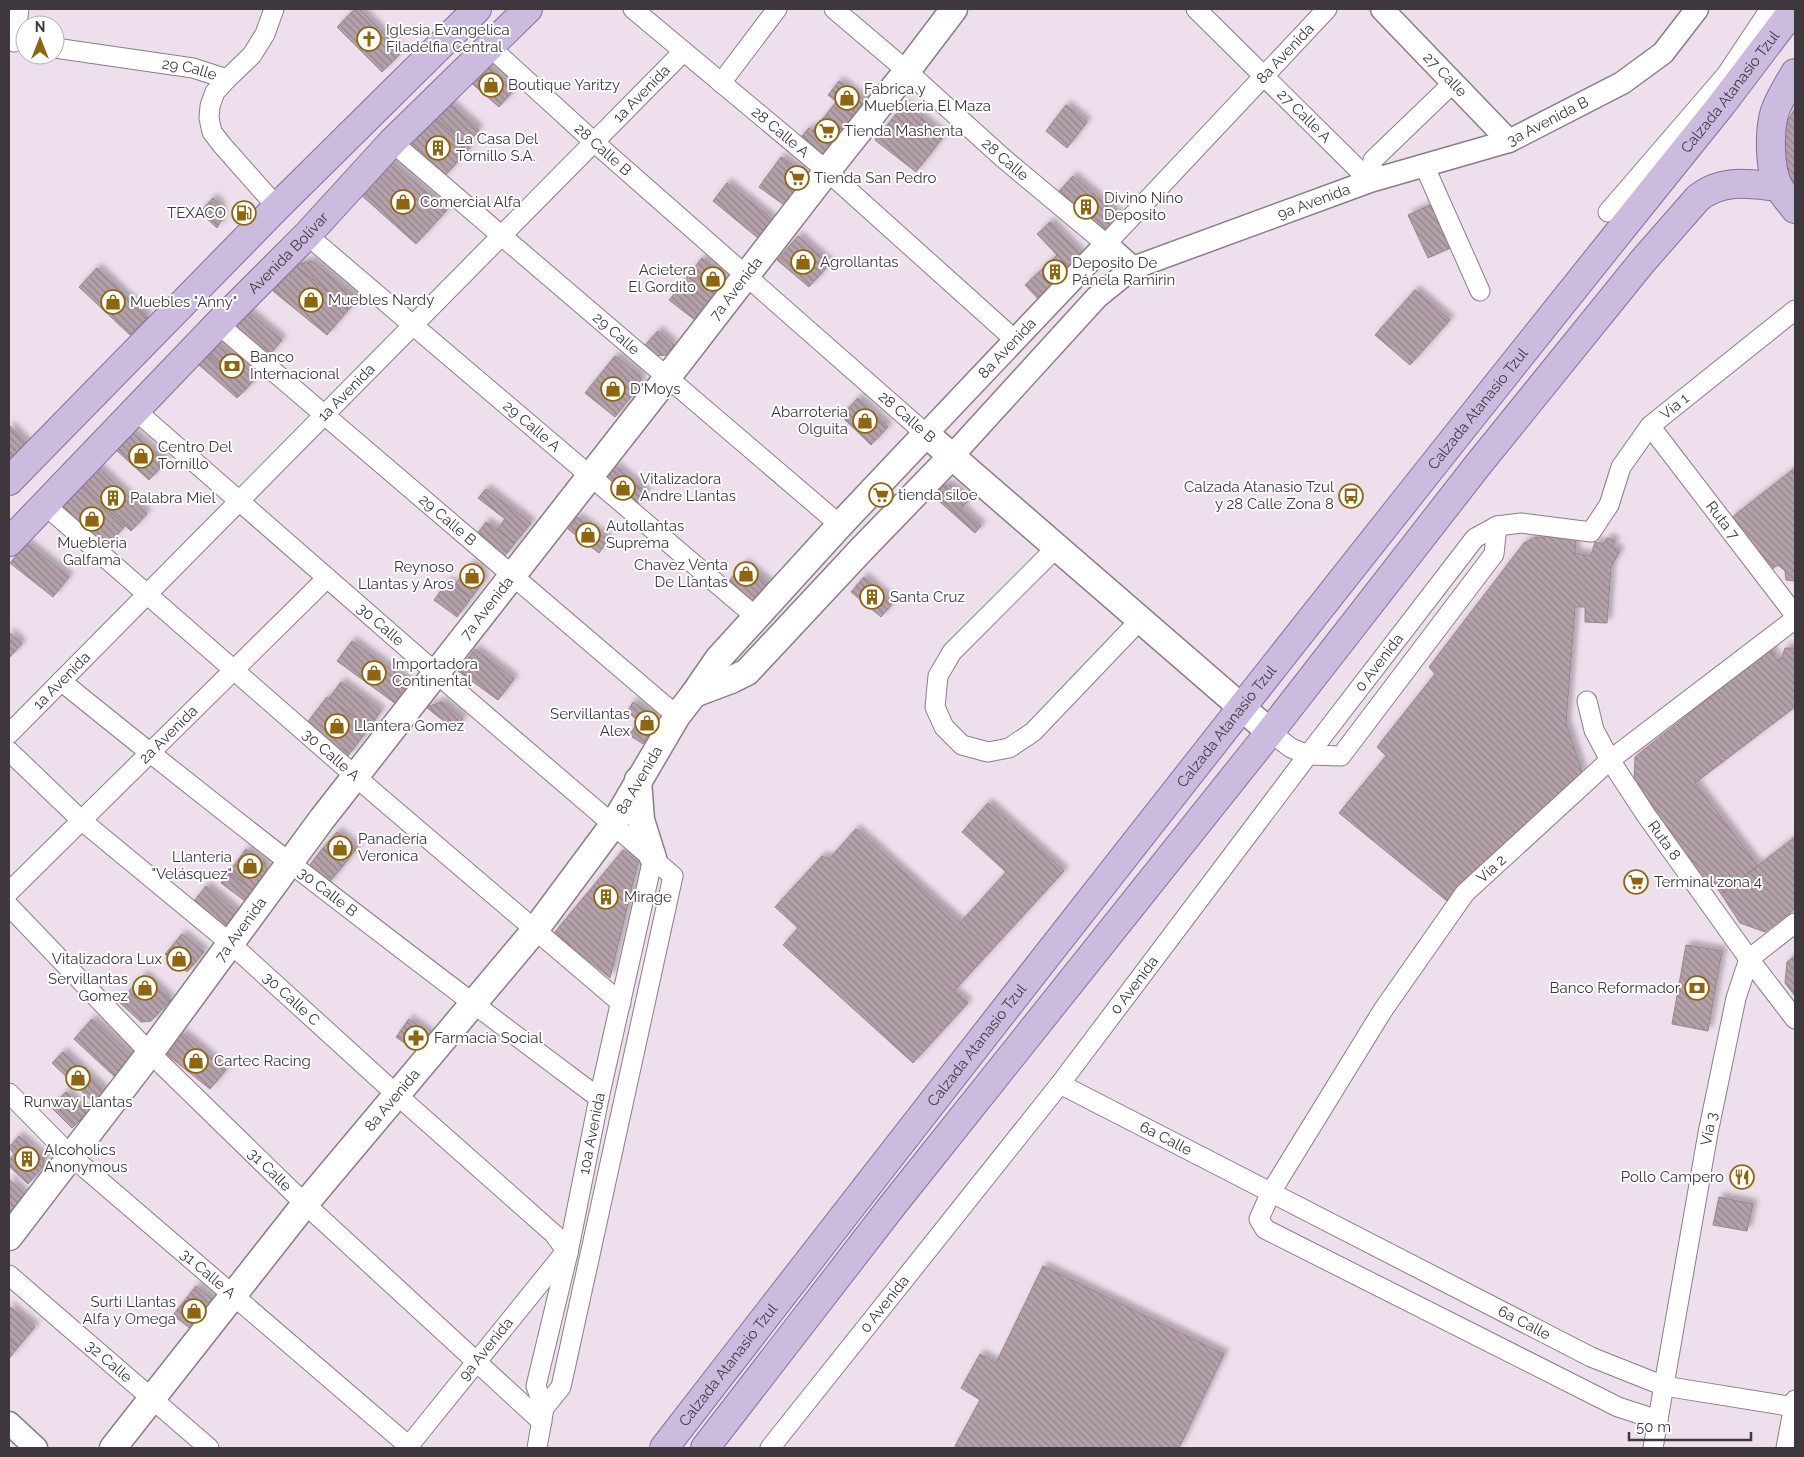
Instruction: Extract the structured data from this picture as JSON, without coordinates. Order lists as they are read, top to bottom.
{
  "streets": {
    "main road": [
      "8a Avenida",
      "Calzada Atanasio Tzul",
      "28 Calle B",
      "Avenida Bolívar",
      "7a Avenida"
    ],
    "street": [
      "29 Calle",
      "27 Calle",
      "1a Avenida",
      "27 Calle A",
      "3a Avenida B",
      "28 Calle A",
      "28 Calle",
      "9a Avenida",
      "Vía 1",
      "29 Calle A",
      "29 Calle B",
      "Ruta 7",
      "30 Calle",
      "0 Avenida",
      "2a Avenida",
      "30 Calle A",
      "Ruta 8",
      "Vía 2",
      "30 Calle B",
      "30 Calle C",
      "Vía 3",
      "10a Avenida",
      "6a Calle",
      "31 Calle",
      "31 Calle A",
      "32 Calle"
    ]
  },
  "crossings": [
    ["8a Avenida", "29 Calle"],
    ["8a Avenida", "27 Calle A"],
    ["8a Avenida", "28 Calle A"],
    ["8a Avenida", "28 Calle B"],
    ["8a Avenida", "28 Calle"],
    ["8a Avenida", "29 Calle A"],
    ["8a Avenida", "29 Calle B"],
    ["8a Avenida", "30 Calle"],
    ["8a Avenida", "30 Calle A"],
    ["8a Avenida", "30 Calle B"],
    ["8a Avenida", "30 Calle C"],
    ["8a Avenida", "31 Calle"],
    ["8a Avenida", "31 Calle A"],
    ["8a Avenida", "32 Calle"],
    ["29 Calle", "1a Avenida"],
    ["29 Calle", "Avenida Bolívar"],
    ["29 Calle", "7a Avenida"],
    ["27 Calle", "3a Avenida B"],
    ["27 Calle", "9a Avenida"],
    ["Calzada Atanasio Tzul", "28 Calle B"],
    ["1a Avenida", "28 Calle A"],
    ["1a Avenida", "28 Calle B"],
    ["1a Avenida", "29 Calle A"],
    ["1a Avenida", "29 Calle B"],
    ["1a Avenida", "30 Calle"],
    ["1a Avenida", "30 Calle A"],
    ["1a Avenida", "30 Calle B"],
    ["27 Calle A", "3a Avenida B"],
    ["27 Calle A", "9a Avenida"],
    ["3a Avenida B", "9a Avenida"],
    ["28 Calle A", "7a Avenida"],
    ["28 Calle B", "Avenida Bolívar"],
    ["28 Calle B", "7a Avenida"],
    ["28 Calle B", "0 Avenida"],
    ["28 Calle", "9a Avenida"],
    ["28 Calle", "7a Avenida"],
    ["9a Avenida", "30 Calle C"],
    ["9a Avenida", "10a Avenida"],
    ["9a Avenida", "31 Calle"],
    ["9a Avenida", "31 Calle A"],
    ["Avenida Bolívar", "29 Calle A"],
    ["Avenida Bolívar", "29 Calle B"],
    ["Avenida Bolívar", "30 Calle"],
    ["Avenida Bolívar", "30 Calle A"],
    ["7a Avenida", "29 Calle A"],
    ["7a Avenida", "29 Calle B"],
    ["7a Avenida", "30 Calle"],
    ["7a Avenida", "30 Calle A"],
    ["7a Avenida", "30 Calle B"],
    ["7a Avenida", "30 Calle C"],
    ["7a Avenida", "31 Calle"],
    ["7a Avenida", "31 Calle A"],
    ["Vía 1", "Ruta 7"],
    ["Vía 1", "0 Avenida"],
    ["Ruta 7", "Vía 2"],
    ["30 Calle", "2a Avenida"],
    ["30 Calle", "10a Avenida"],
    ["0 Avenida", "6a Calle"],
    ["2a Avenida", "30 Calle A"],
    ["2a Avenida", "30 Calle B"],
    ["2a Avenida", "30 Calle C"],
    ["30 Calle A", "10a Avenida"],
    ["Ruta 8", "Vía 2"],
    ["Ruta 8", "Vía 3"],
    ["Vía 2", "6a Calle"],
    ["30 Calle B", "10a Avenida"],
    ["30 Calle C", "10a Avenida"],
    ["Vía 3", "6a Calle"],
    ["10a Avenida", "31 Calle"]
  ],
  "places": {
    "church": ["Iglesia Evangelica Filadelfia Central"],
    "shop": [
      "Boutique Yaritzy",
      "Fabrica y Muebleria El Maza",
      "Comercial Alfa",
      "Agrollantas",
      "Acietera El Gordito",
      "Muebles Nardy",
      "Muebles \"Anny\"",
      "D'Moys",
      "Abarroteria Olguita",
      "Centro Del Tornillo",
      "Vitalizadora Andre Llantas",
      "Muebleria Galfama",
      "Autollantas Suprema",
      "Chavez Venta De Llantas",
      "Reynoso Llantas y Aros",
      "Importadora Continental",
      "Servillantas Alex",
      "Llantera Gomez",
      "Panadería Veronica",
      "Llanteria \"Velásquez\"",
      "Vitalizadora Lux",
      "Servillantas Gomez",
      "Cartec Racing",
      "Runway Llantas",
      "Surti Llantas Alfa y Omega"
    ],
    "supermarket": [
      "Tienda Mashenta",
      "Tienda San Pedro",
      "tienda siloe",
      "Terminal zona 4"
    ],
    "building": [
      "La Casa Del Tornillo S.A.",
      "Divino Nino Deposito",
      "Deposito De Pánela Ramirin",
      "Palabra Miel",
      "Santa Cruz",
      "Mirage",
      "Alcoholics Anonymous"
    ],
    "fuel station": ["TEXACO"],
    "bank": ["Banco Internacional", "Banco Reformador"],
    "bus stop": ["Calzada Atanasio Tzul y 28 Calle Zona 8"],
    "pharmacy": ["Farmacia Social"],
    "restaurant": ["Pollo Campero"]
  },
  "scale_bar": "50 m",
  "north": "top"
}
